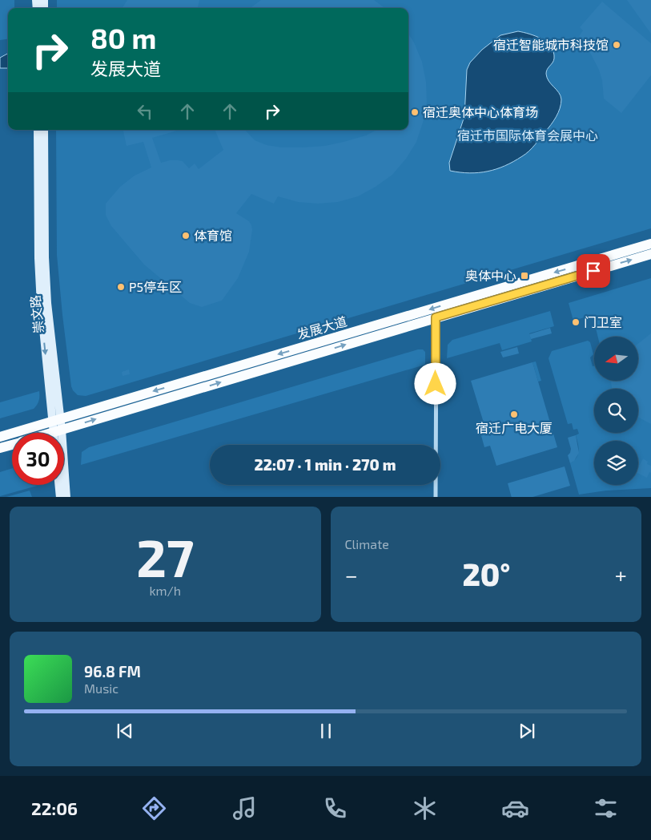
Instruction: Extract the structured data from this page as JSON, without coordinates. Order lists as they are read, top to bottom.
{
  "streets": {
    "main road": ["发展大道"],
    "street": ["崇文路"]
  },
  "crossings": [
    ["崇文路", "发展大道"]
  ],
  "parks": ["宿迁市国际体育会展中心"],
  "places": {
    "other": [
      "宿迁智能城市科技馆",
      "宿迁奥体中心体育场",
      "体育馆",
      "P5停车区",
      "门卫室",
      "宿迁广电大厦"
    ],
    "transit": ["奥体中心"]
  },
  "north": "left",
  "page": {
    "turn": ["80 m", "发展大道"],
    "limit": "30",
    "trip": "22:07 · 1 min · 270 m",
    "tile": [
      ["27", "km/h"],
      "Climate"
    ],
    "heat": ["−", "20°", "+"],
    "song": ["96.8 FM", "Music"],
    "tabs": "22:06"
  }
}
